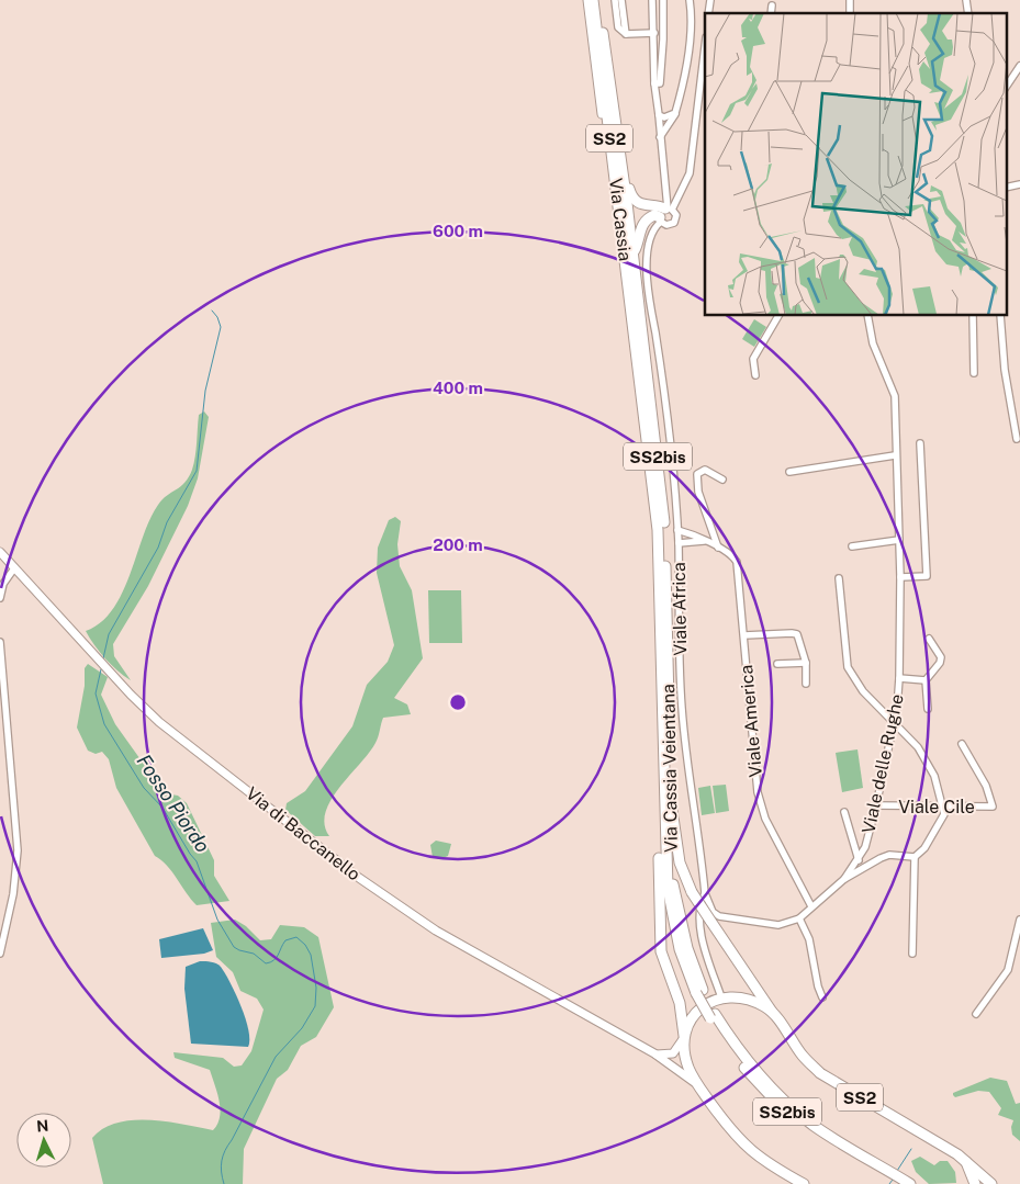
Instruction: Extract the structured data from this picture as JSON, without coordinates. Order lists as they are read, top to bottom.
{
  "streets": {
    "main road": [
      "SS2",
      "Via Cassia",
      "SS2bis",
      "Via Cassia Veientana"
    ],
    "street": [
      "Viale Africa",
      "Viale America",
      "Viale delle Rughe",
      "Viale Cile",
      "Via di Baccanello"
    ]
  },
  "crossings": [
    ["SS2", "Viale Africa"],
    ["SS2", "Via Cassia Veientana"],
    ["Via Cassia", "Via Cassia Veientana"],
    ["Viale Africa", "Viale America"],
    ["Viale delle Rughe", "Viale Cile"]
  ],
  "water": ["Fosso Piordo"],
  "north": "top",
  "rings": ["600 m", "400 m", "200 m"]
}
